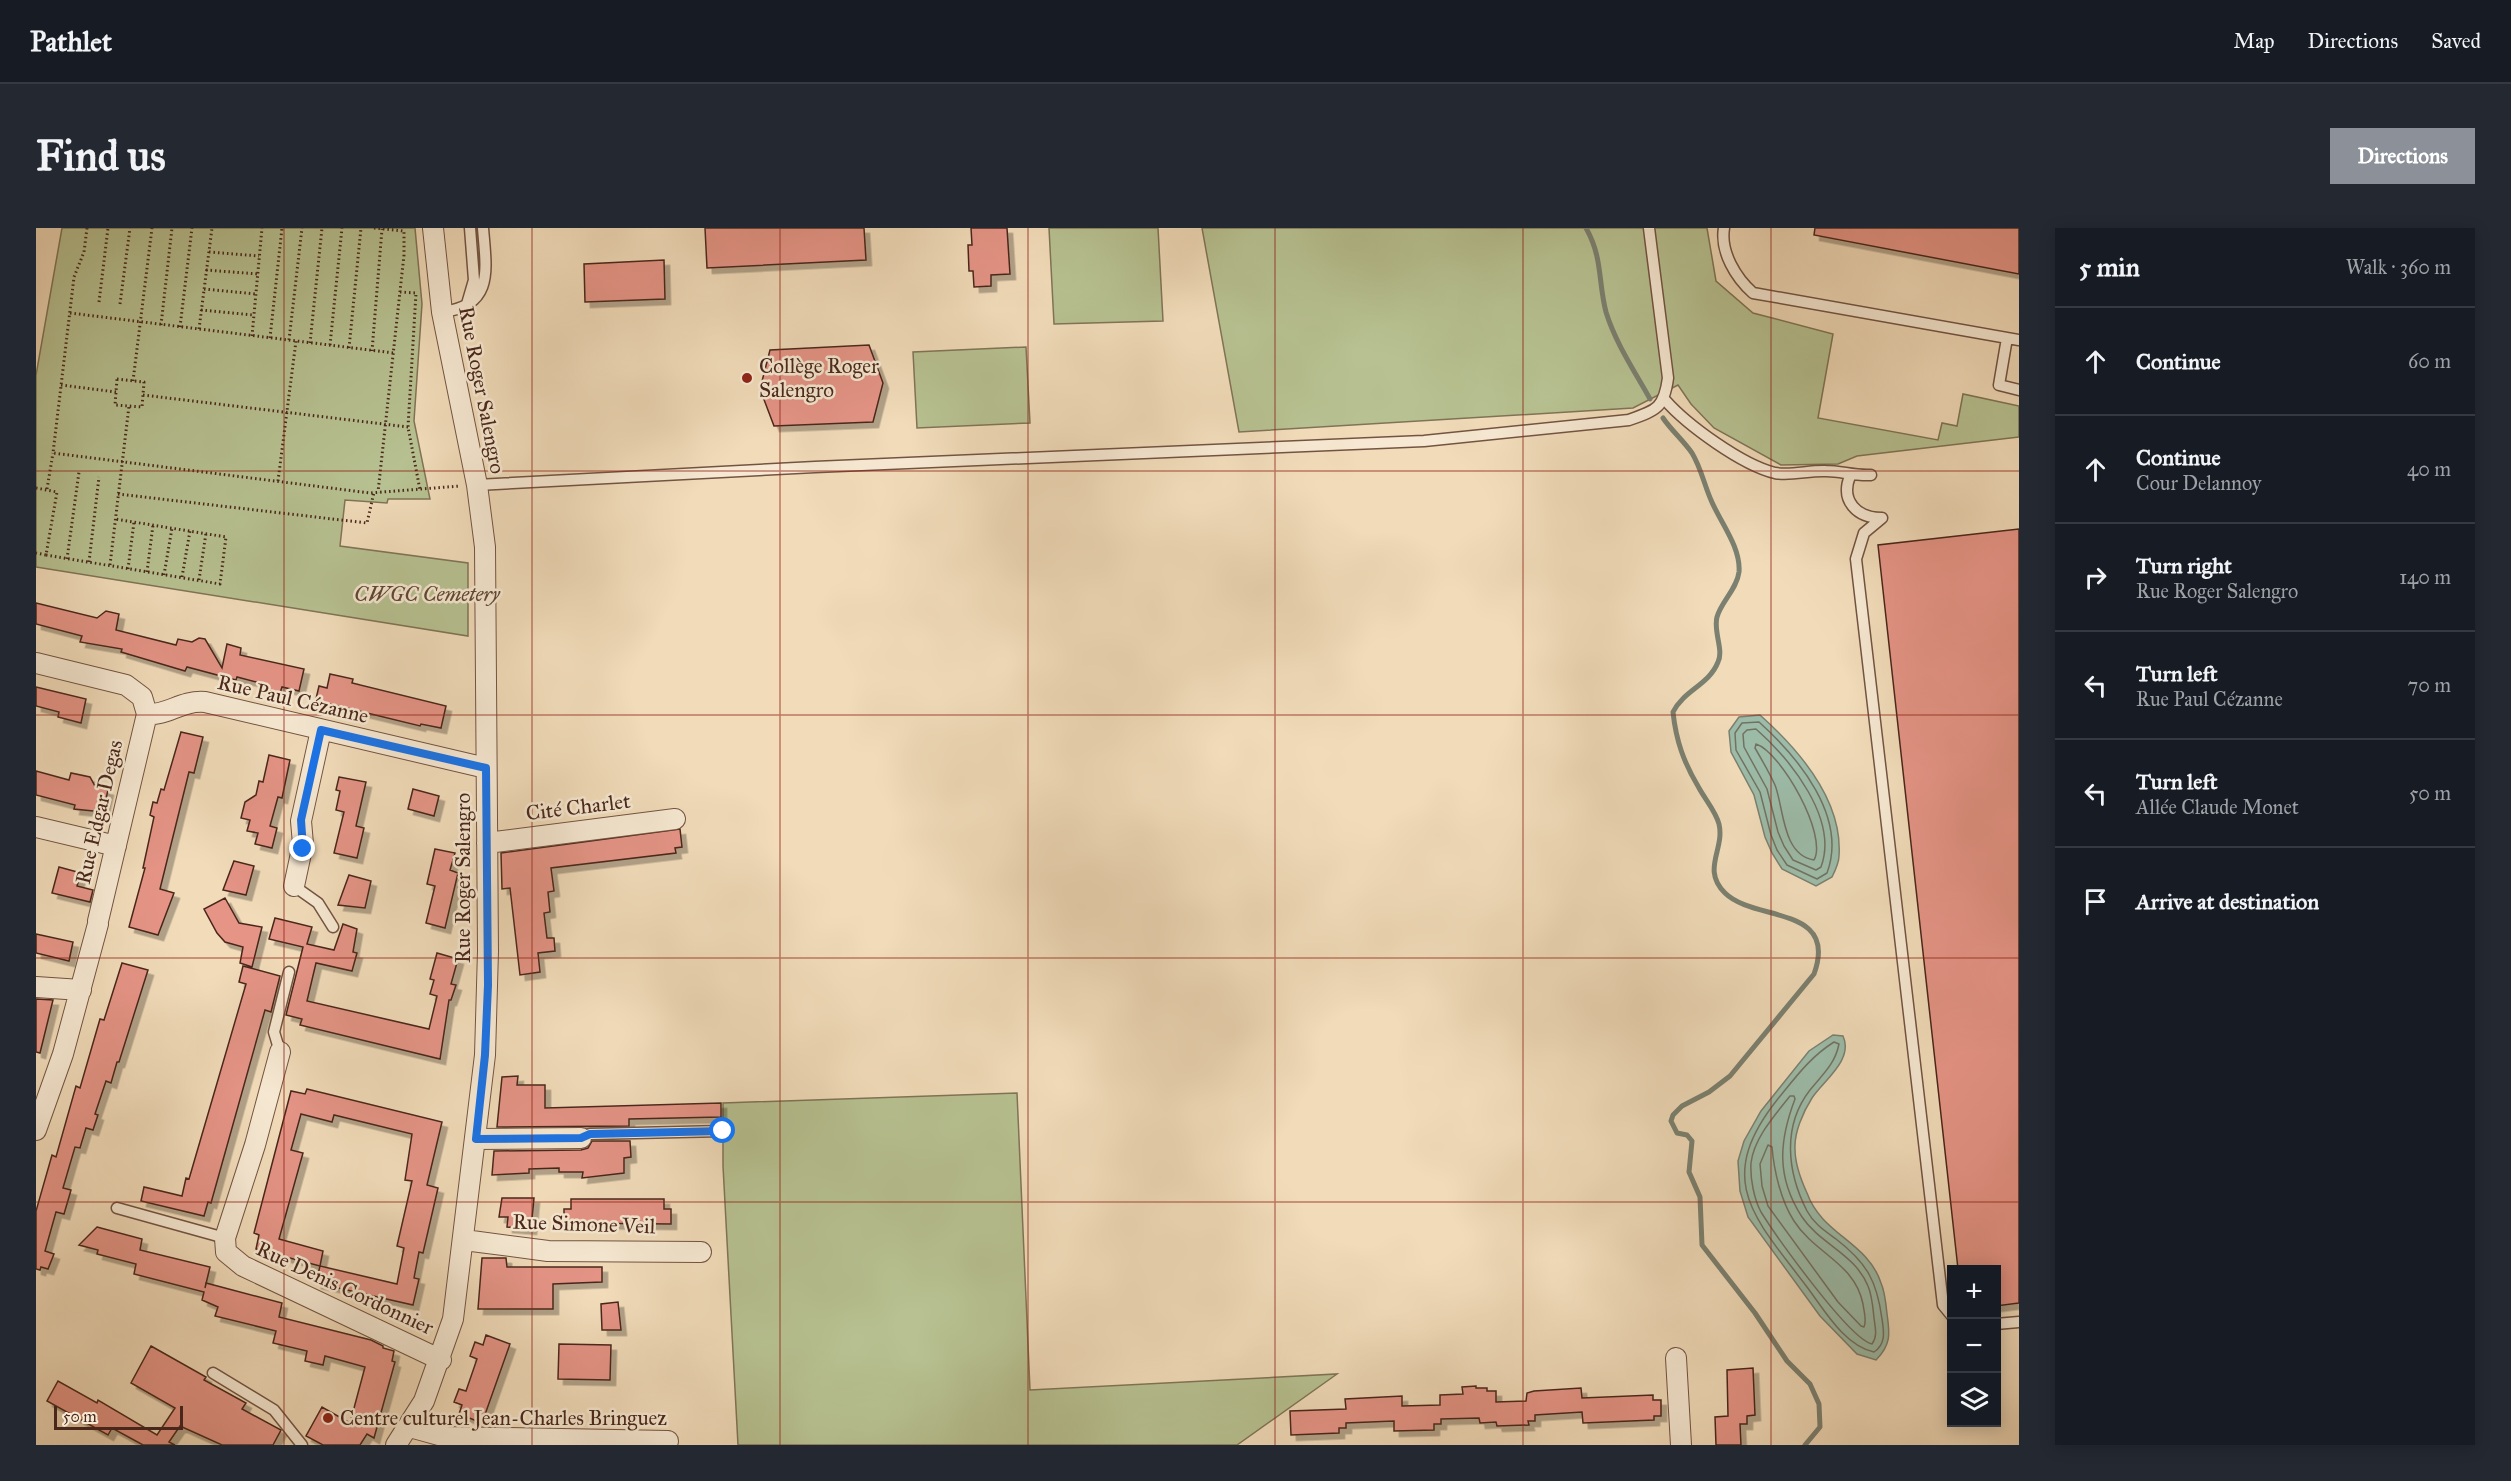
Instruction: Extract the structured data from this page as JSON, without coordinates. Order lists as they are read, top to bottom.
{
  "streets": {
    "street": [
      "Rue Roger Salengro",
      "Rue Paul Cézanne",
      "Cité Charlet",
      "Rue Edgar Degas",
      "Rue Simone Veil",
      "Rue Denis Cordonnier"
    ]
  },
  "crossings": [
    ["Rue Roger Salengro", "Rue Paul Cézanne"],
    ["Rue Roger Salengro", "Cité Charlet"],
    ["Rue Roger Salengro", "Rue Simone Veil"],
    ["Rue Roger Salengro", "Rue Denis Cordonnier"],
    ["Rue Paul Cézanne", "Rue Edgar Degas"]
  ],
  "parks": ["CWGC Cemetery"],
  "places": ["Collège Roger Salengro", "Centre culturel Jean-Charles Bringuez"],
  "scale_bar": "50 m",
  "page": {
    "header": "Pathlet",
    "nav": ["Map", "Directions", "Saved"],
    "buttons": "Directions",
    "title": "Find us",
    "heading": ["5 min", "Walk · 360 m"],
    "list": [
      ["Continue", "60 m"],
      ["Continue", "Cour Delannoy", "40 m"],
      ["Turn right", "Rue Roger Salengro", "140 m"],
      ["Turn left", "Rue Paul Cézanne", "70 m"],
      ["Turn left", "Allée Claude Monet", "50 m"],
      "Arrive at destination"
    ],
    "map_buttons": ["+", "−"],
    "scale": "50 m"
  }
}
